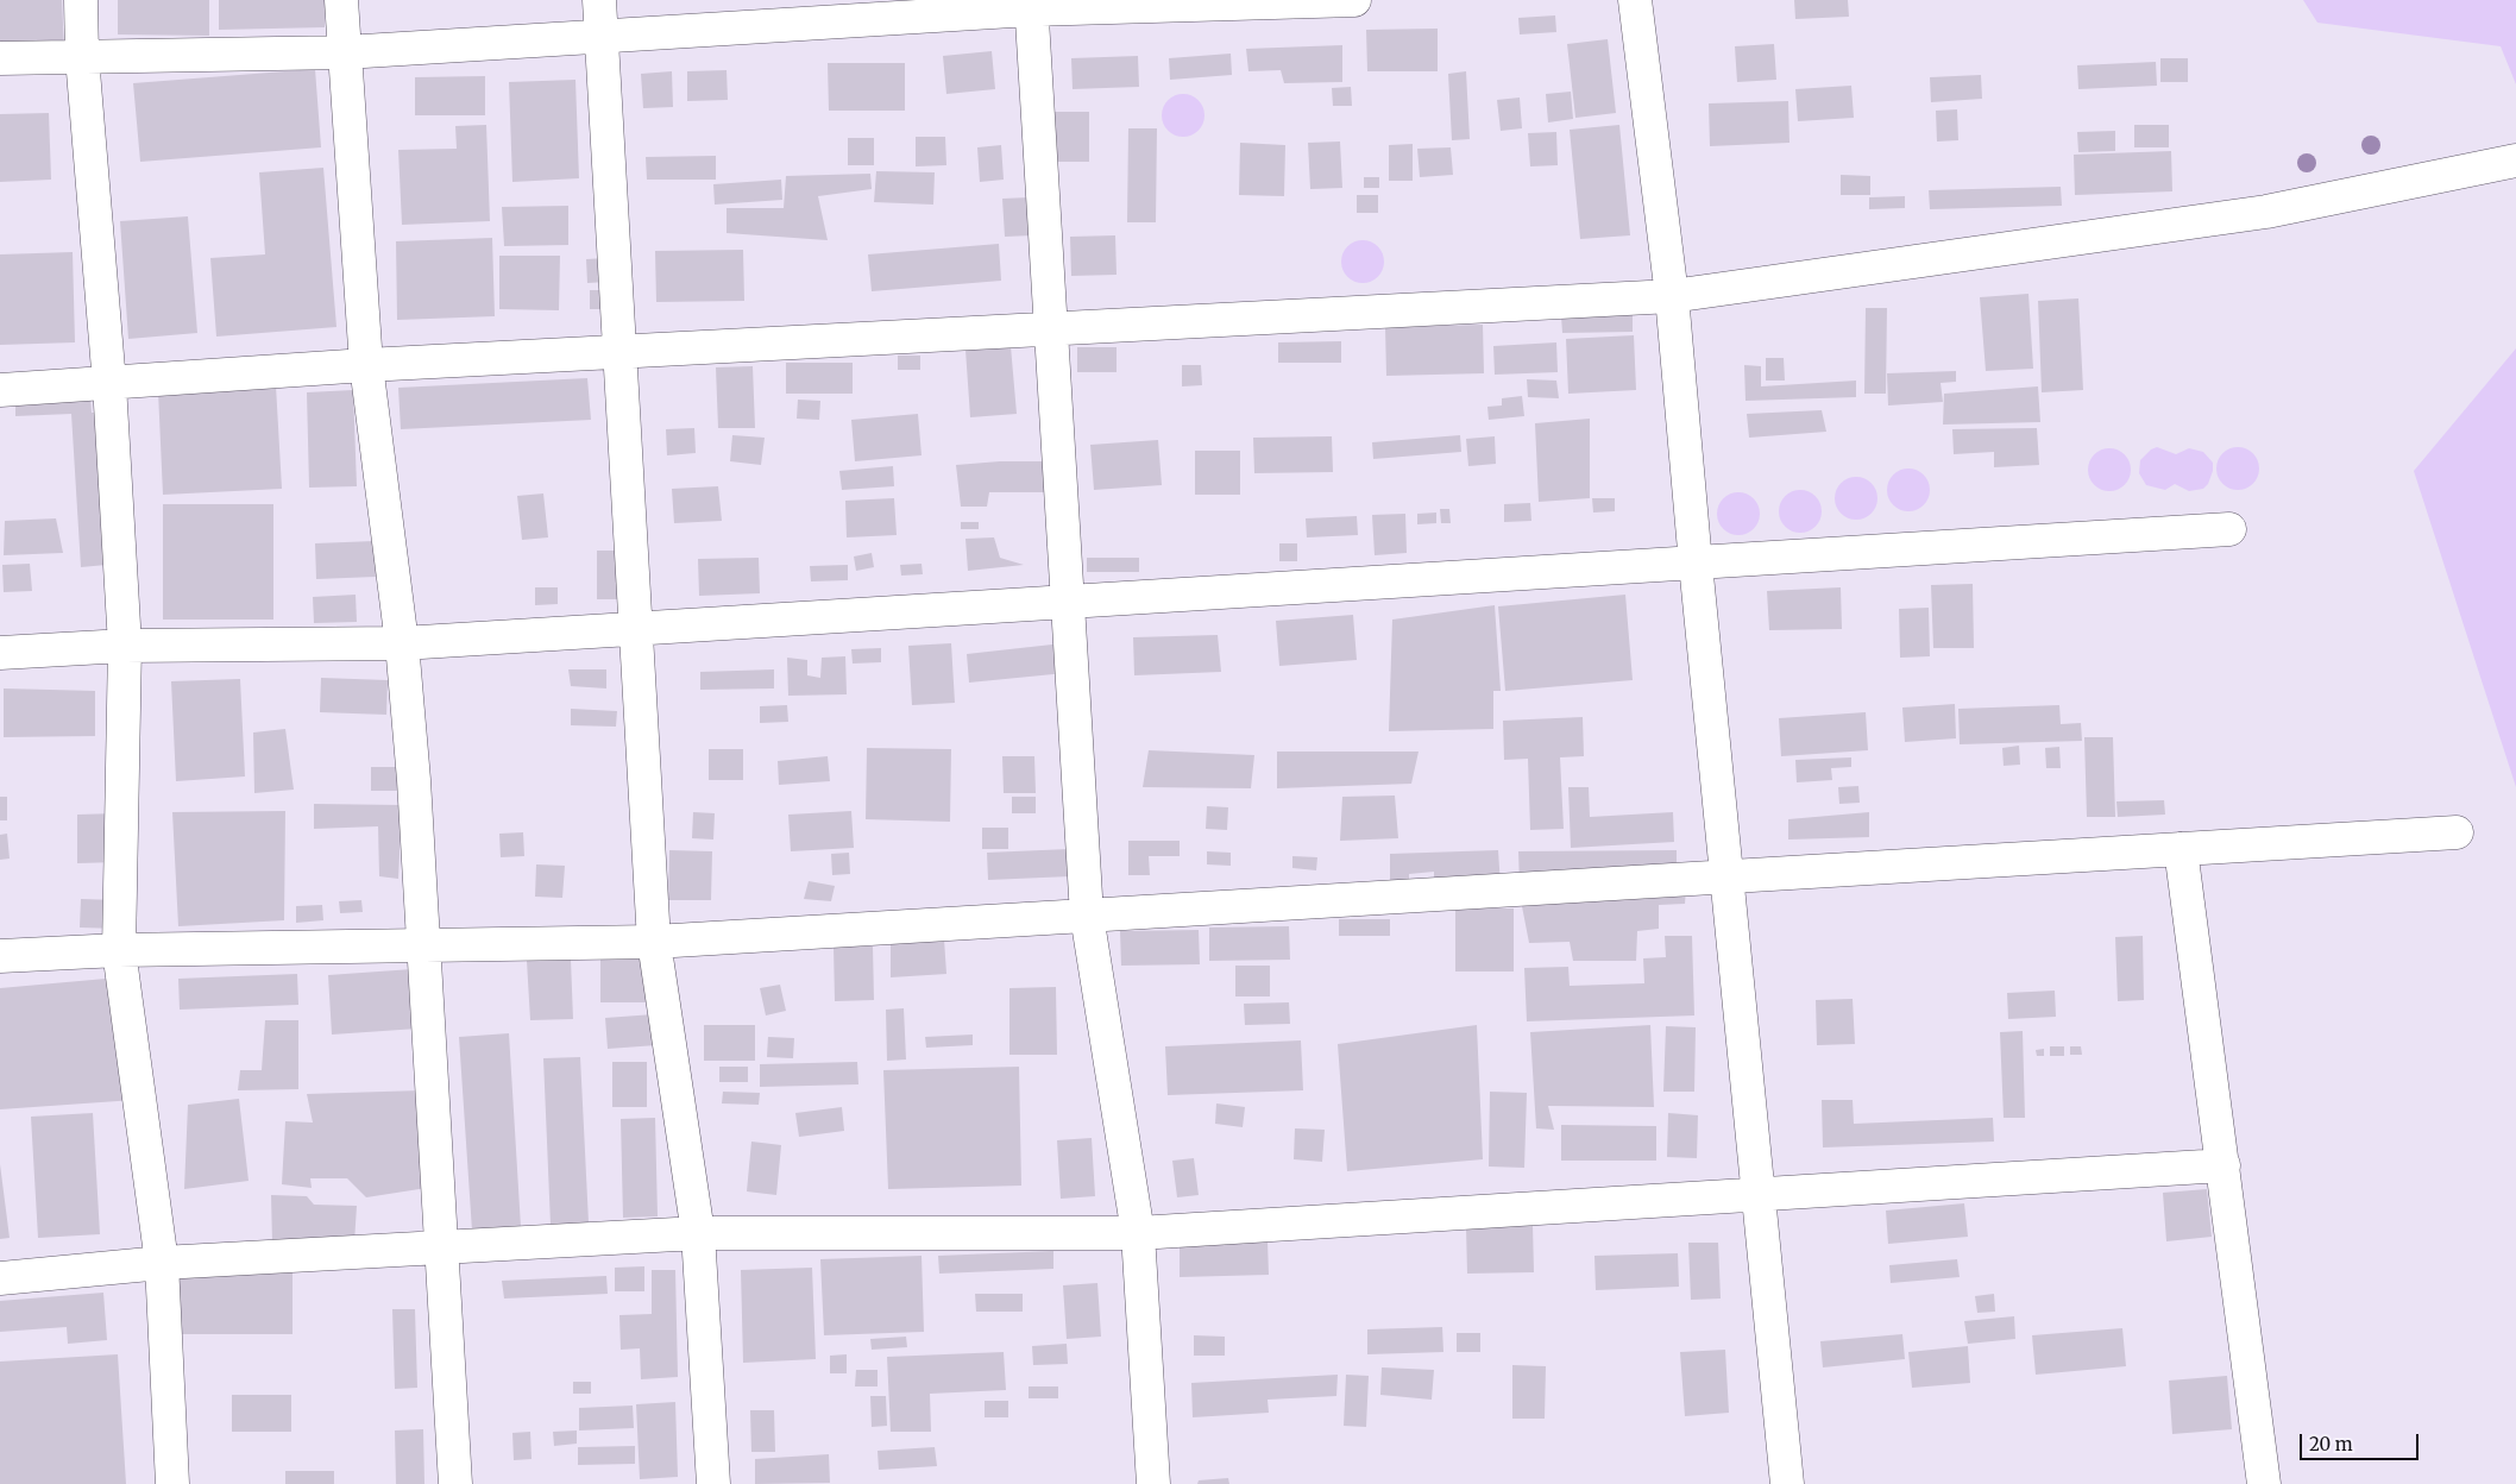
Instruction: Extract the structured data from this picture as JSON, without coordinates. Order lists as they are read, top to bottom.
{
  "scale_bar": "20 m"
}
